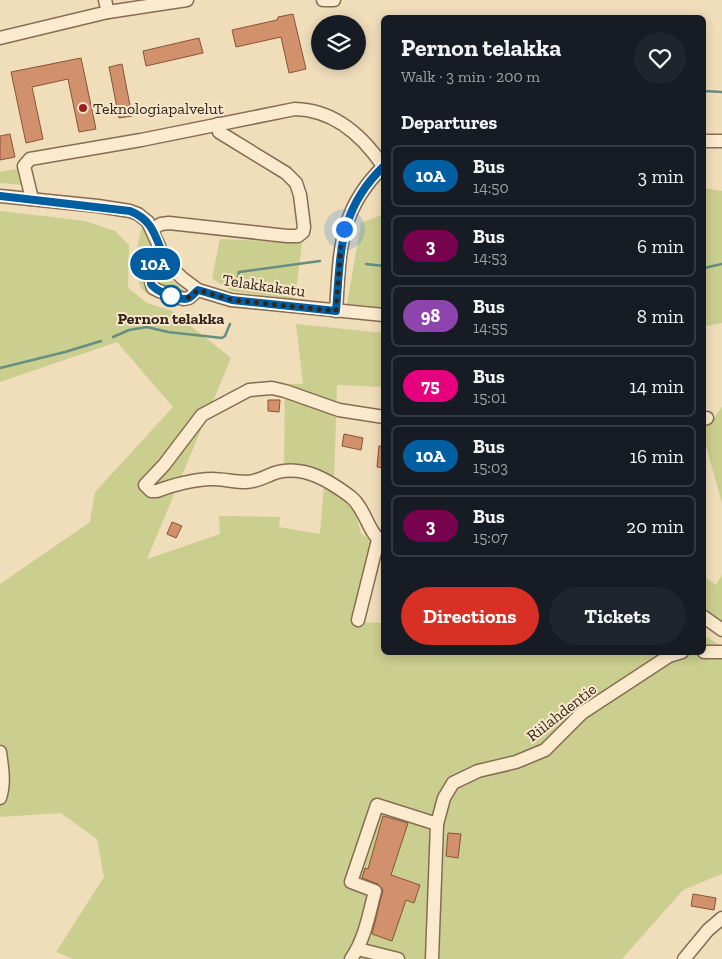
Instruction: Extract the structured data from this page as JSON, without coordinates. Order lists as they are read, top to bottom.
{
  "streets": {
    "street": ["Telakkakatu", "Riilahdentie"]
  },
  "places": ["Teknologiapalvelut", "Pernon telakka"],
  "lines": ["bus line 10A"],
  "page": {
    "on_map": "10A",
    "heading": [
      ["Pernon telakka", "Walk · 3 min · 200 m"],
      "Departures"
    ],
    "list": [
      {
        "mark": "10A",
        "name": "Bus",
        "note": "14:50",
        "value": "3 min"
      },
      {
        "mark": "3",
        "name": "Bus",
        "note": "14:53",
        "value": "6 min"
      },
      {
        "mark": "98",
        "name": "Bus",
        "note": "14:55",
        "value": "8 min"
      },
      {
        "mark": "75",
        "name": "Bus",
        "note": "15:01",
        "value": "14 min"
      },
      {
        "mark": "10A",
        "name": "Bus",
        "note": "15:03",
        "value": "16 min"
      },
      {
        "mark": "3",
        "name": "Bus",
        "note": "15:07",
        "value": "20 min"
      }
    ],
    "buttons": ["Directions", "Tickets"]
  }
}
